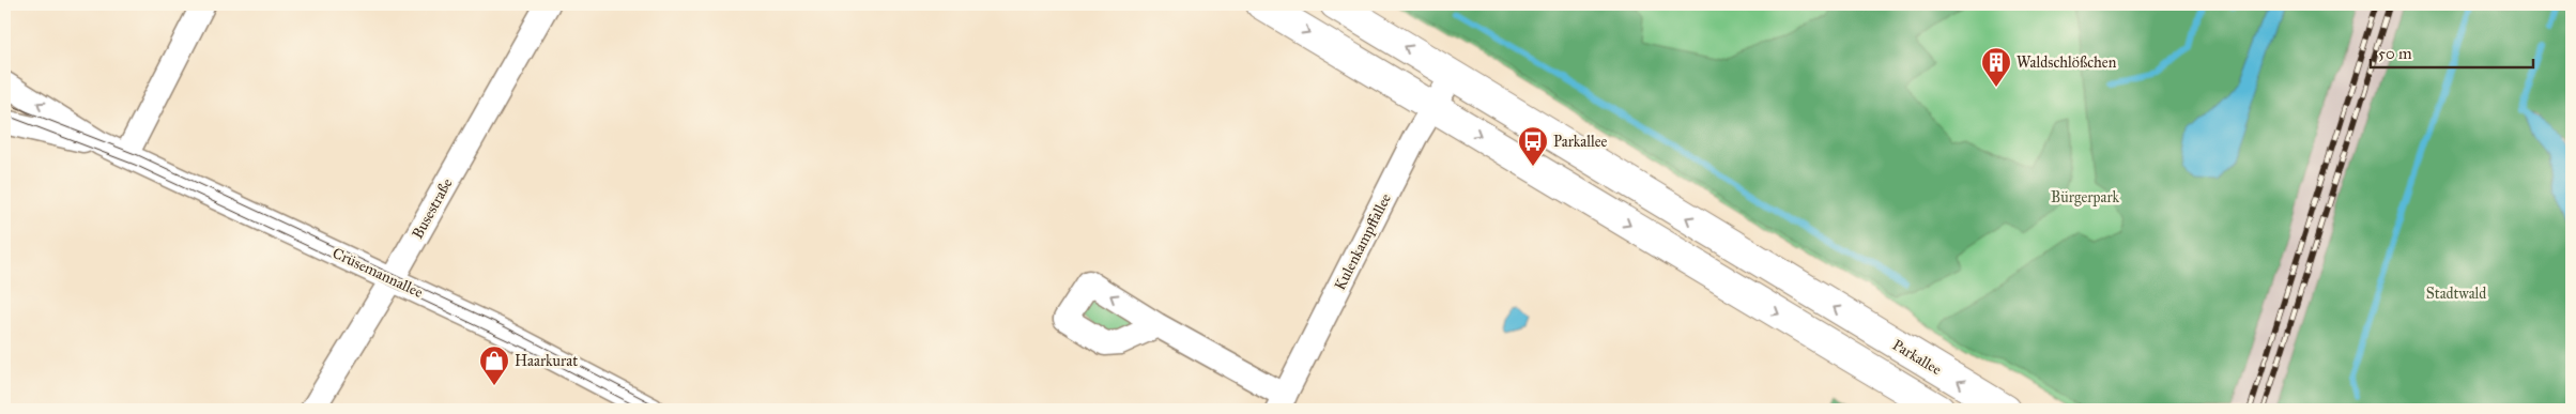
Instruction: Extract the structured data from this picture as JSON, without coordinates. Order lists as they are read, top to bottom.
{
  "streets": {
    "main road": ["Parkallee"],
    "street": ["Busestraße", "Kulenkampffallee", "Crüsemannallee"]
  },
  "crossings": [
    ["Busestraße", "Crüsemannallee"],
    ["Kulenkampffallee", "Parkallee"]
  ],
  "parks": ["Bürgerpark", "Stadtwald"],
  "places": {
    "building": ["Waldschlößchen"],
    "bus stop": ["Parkallee"],
    "shop": ["Haarkurat"]
  },
  "scale_bar": "50 m"
}
